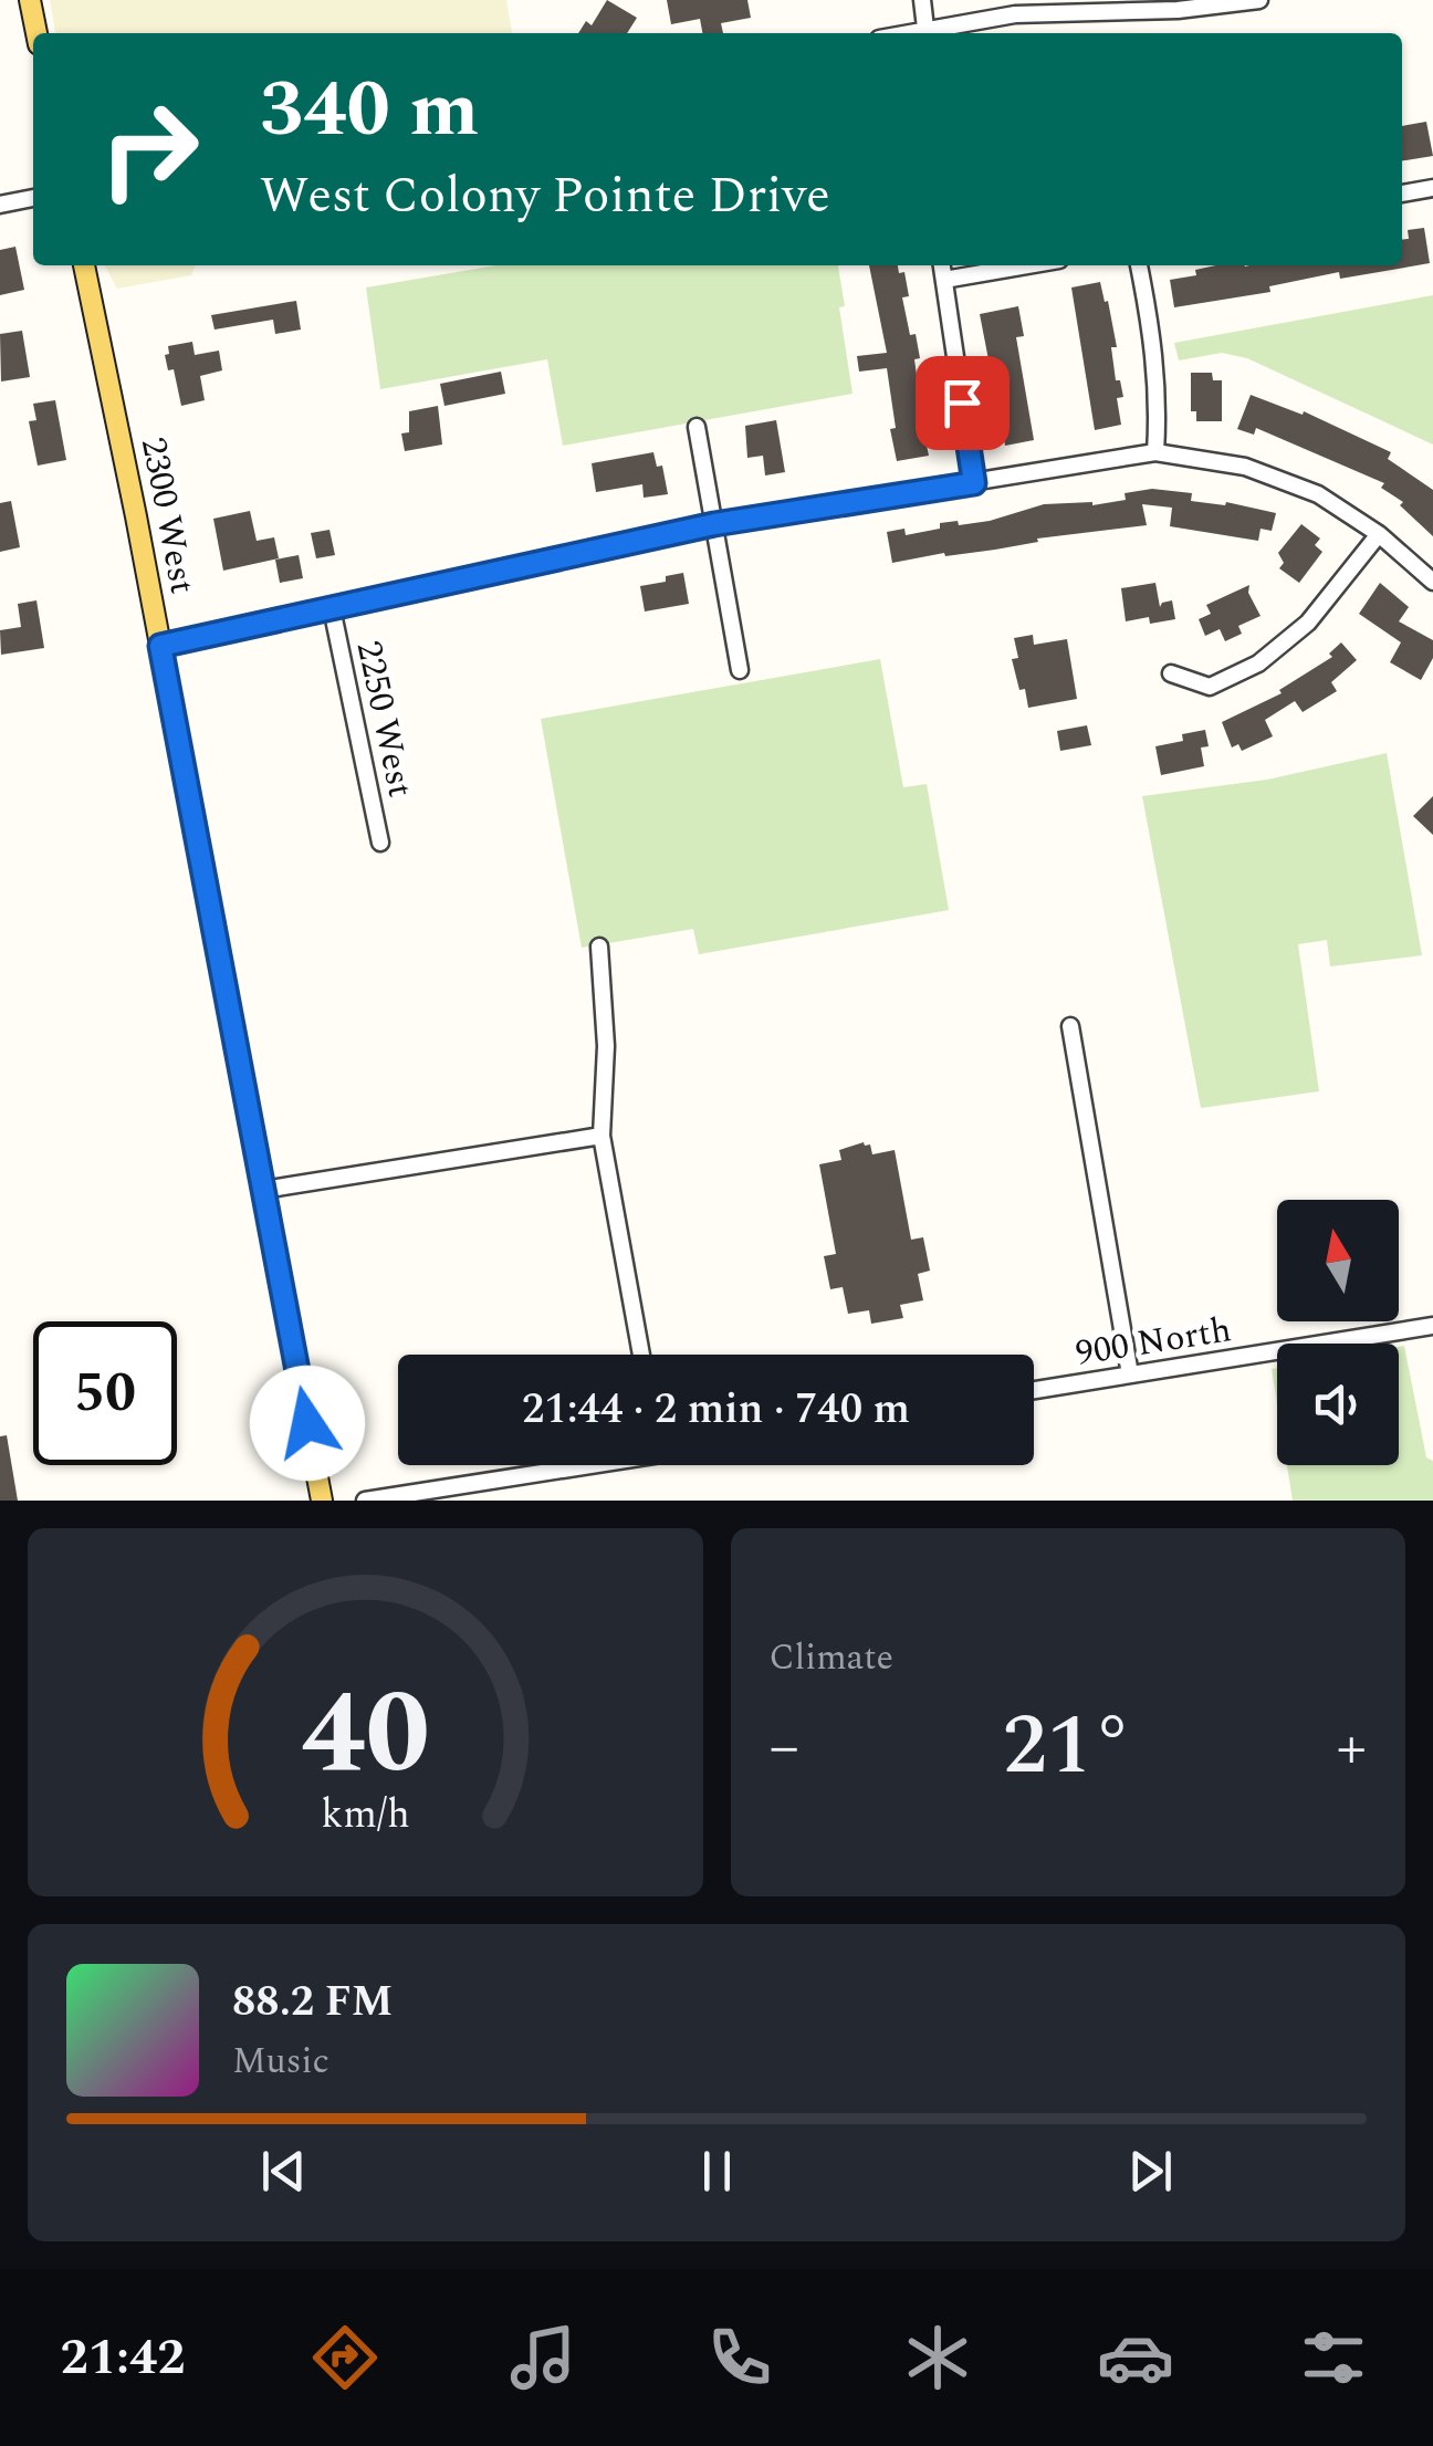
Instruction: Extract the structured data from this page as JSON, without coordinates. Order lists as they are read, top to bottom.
{
  "streets": {
    "main road": ["2300 West"],
    "street": ["2250 West", "900 North"]
  },
  "north": "top",
  "page": {
    "turn": ["340 m", "West Colony Pointe Drive"],
    "limit": "50",
    "trip": "21:44 · 2 min · 740 m",
    "tile": "Climate",
    "heat": ["−", "21°", "+"],
    "song": ["88.2 FM", "Music"],
    "tabs": "21:42",
    "gauge": ["40", "km/h"]
  }
}
